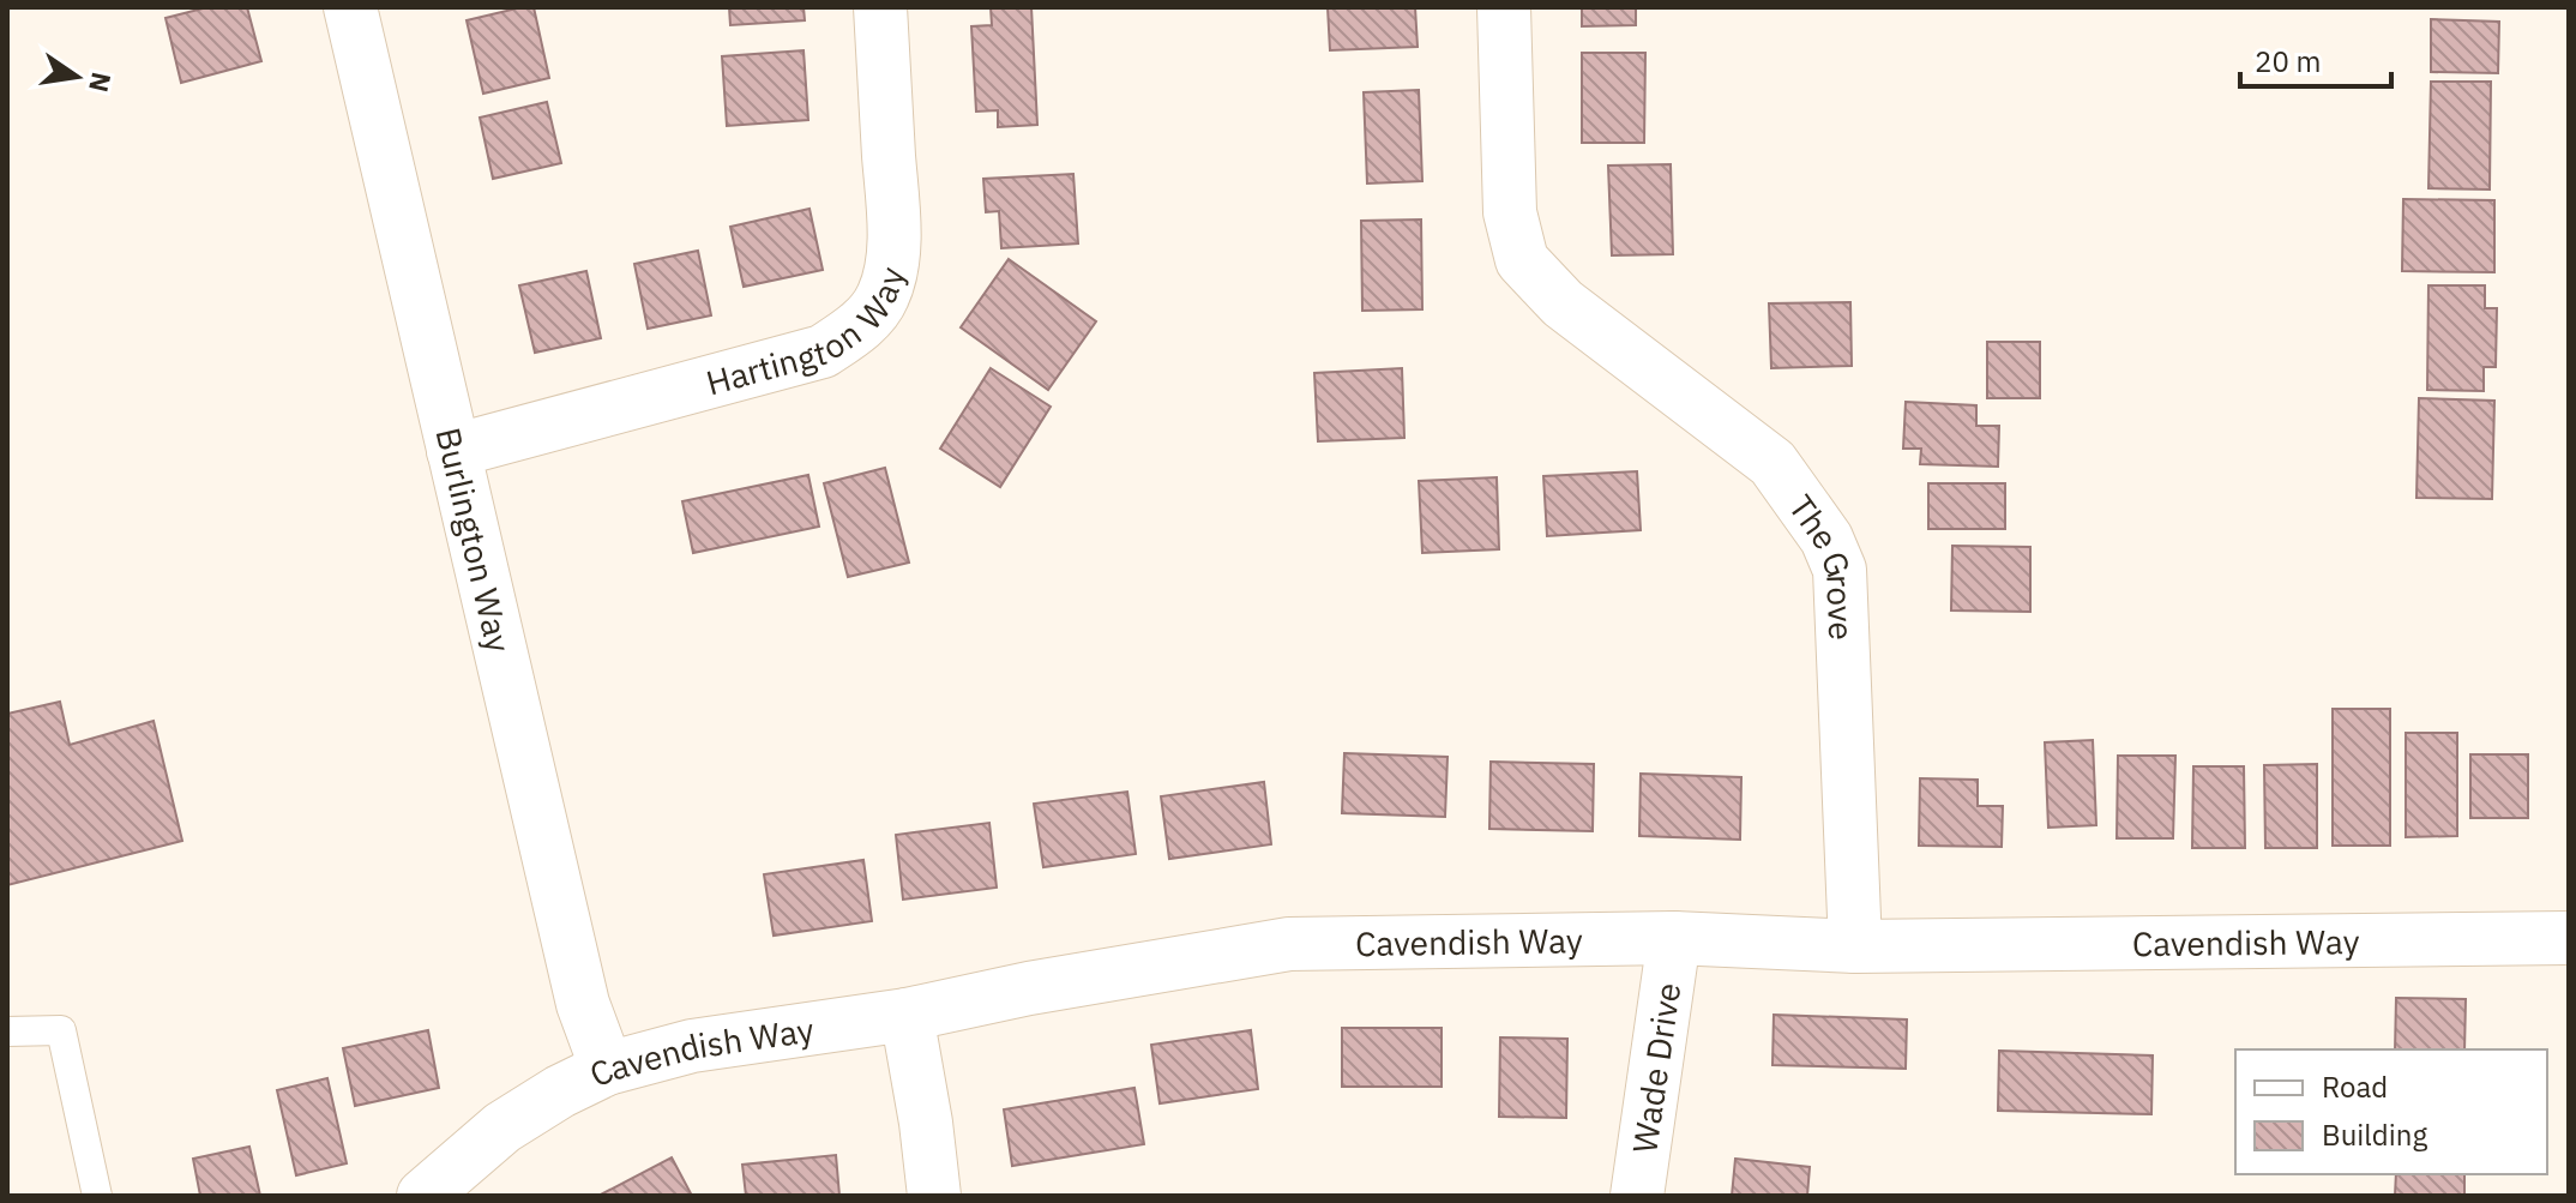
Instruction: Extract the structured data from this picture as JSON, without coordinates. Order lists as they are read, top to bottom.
{
  "streets": {
    "street": [
      "Hartington Way",
      "Burlington Way",
      "The Grove",
      "Cavendish Way",
      "Wade Drive"
    ]
  },
  "crossings": [
    ["Hartington Way", "Burlington Way"],
    ["Burlington Way", "Cavendish Way"],
    ["The Grove", "Cavendish Way"],
    ["Cavendish Way", "Wade Drive"]
  ],
  "legend": ["Road", "Building"],
  "scale_bar": "20 m",
  "north": "right"
}
